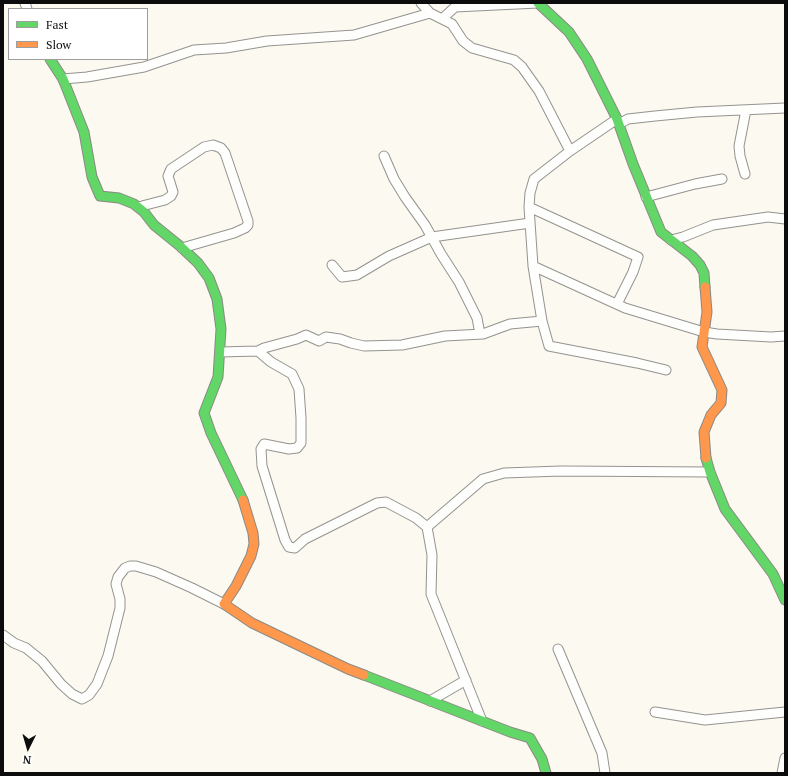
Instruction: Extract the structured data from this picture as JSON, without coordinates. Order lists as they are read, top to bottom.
{
  "legend": ["Fast", "Slow"],
  "north": "bottom"
}
